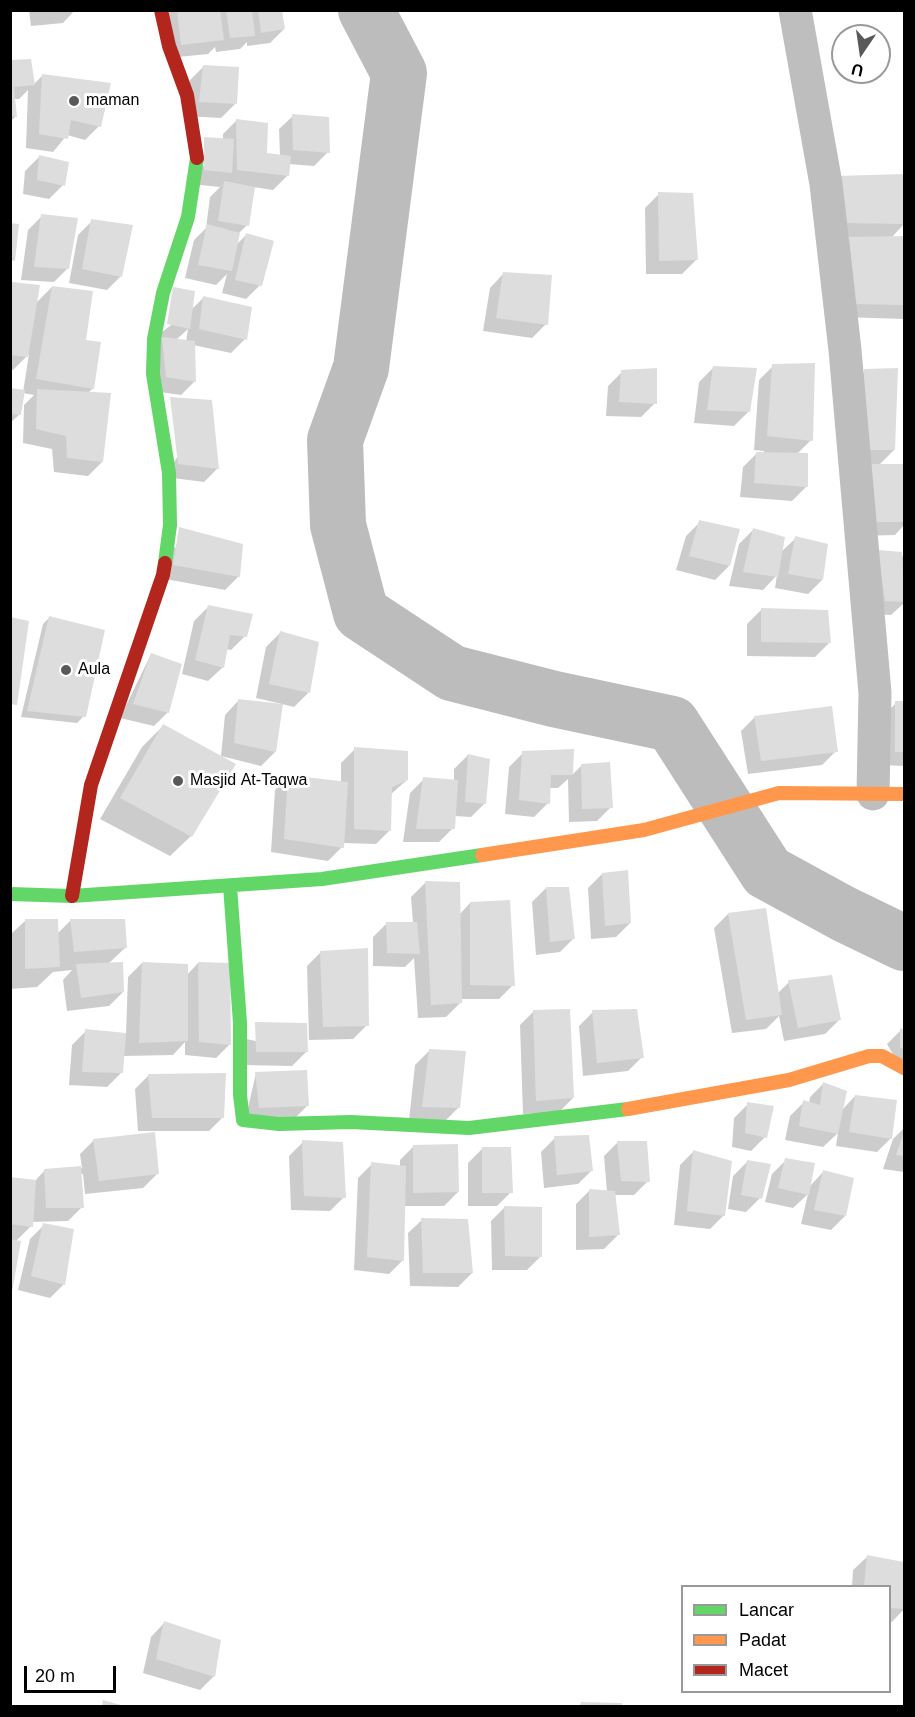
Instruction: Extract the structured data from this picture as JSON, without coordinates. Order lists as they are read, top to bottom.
{
  "places": ["maman", "Aula", "Masjid At-Taqwa"],
  "legend": ["Lancar", "Padat", "Macet"],
  "scale_bar": "20 m",
  "north": "bottom"
}
